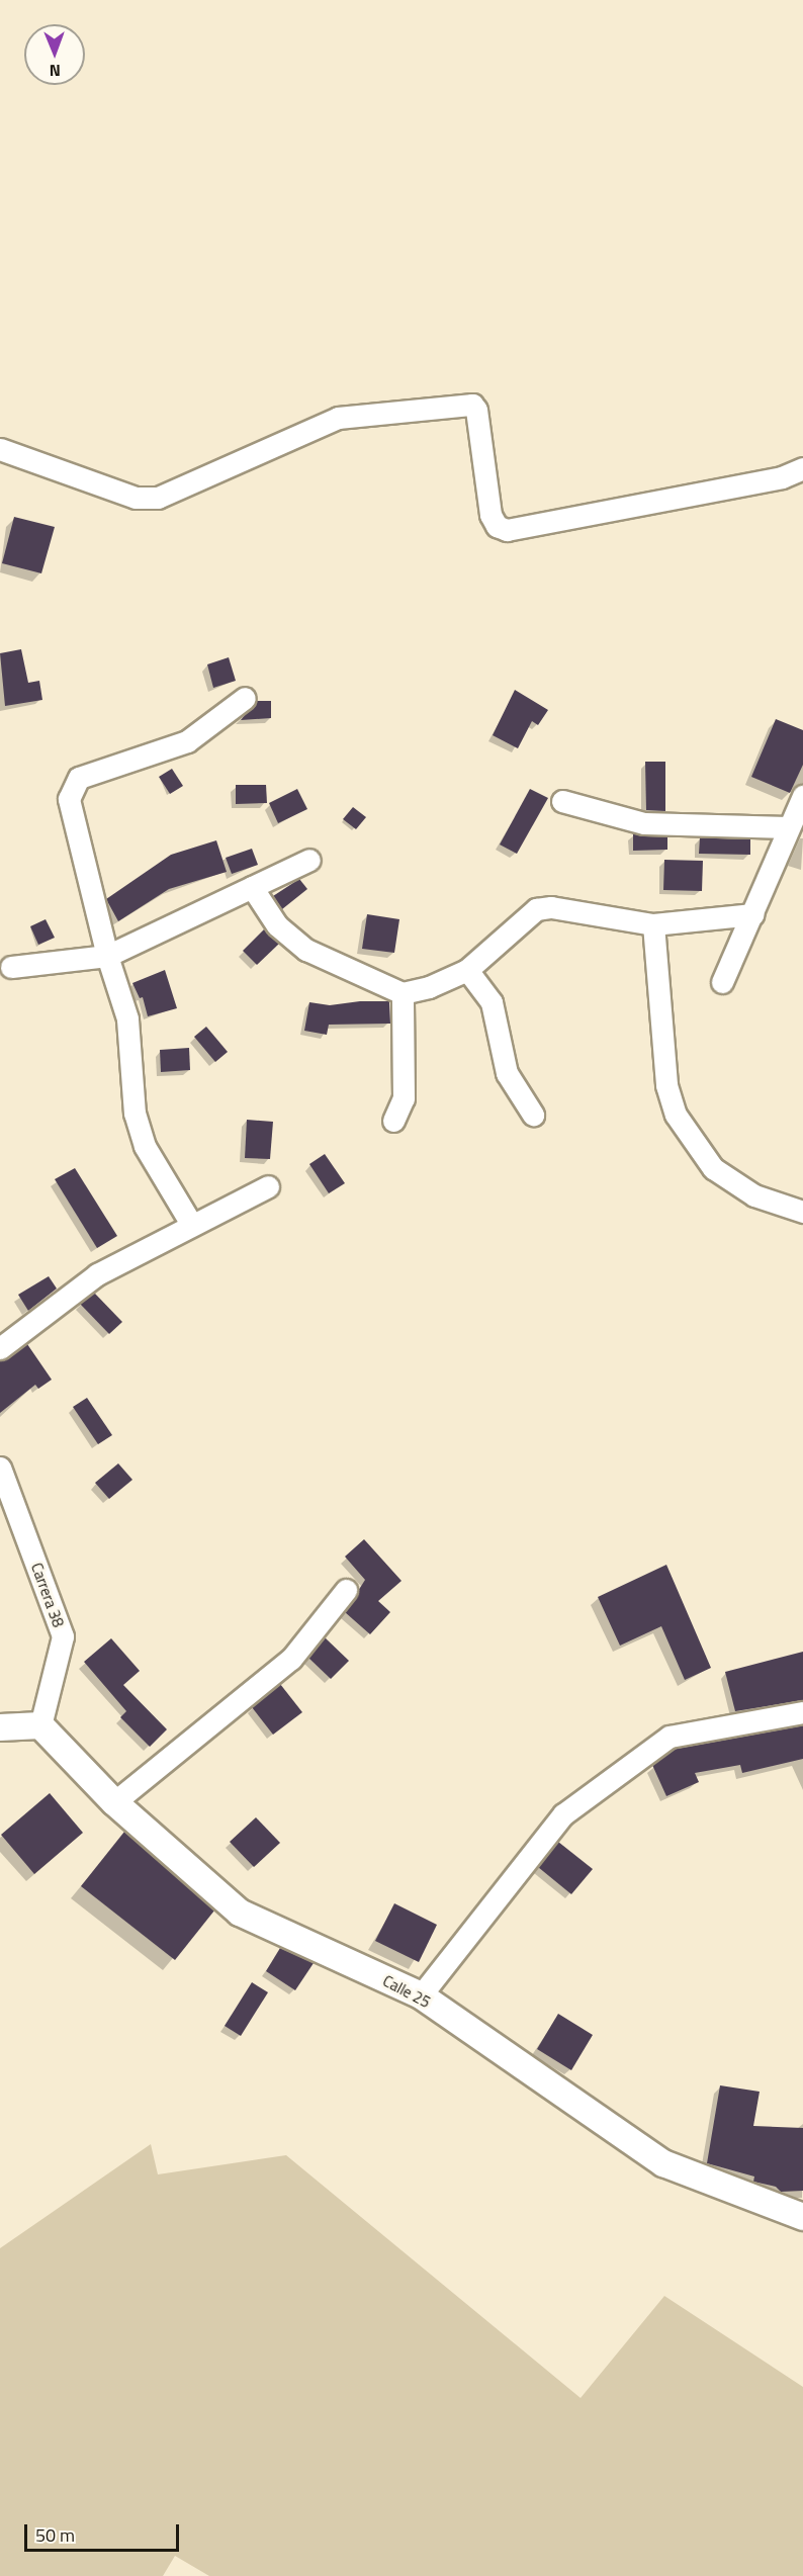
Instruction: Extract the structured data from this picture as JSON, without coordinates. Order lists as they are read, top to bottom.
{
  "streets": {
    "street": ["Carrera 38", "Calle 25"]
  },
  "crossings": [
    ["Carrera 38", "Calle 25"]
  ],
  "scale_bar": "50 m",
  "north": "bottom"
}
